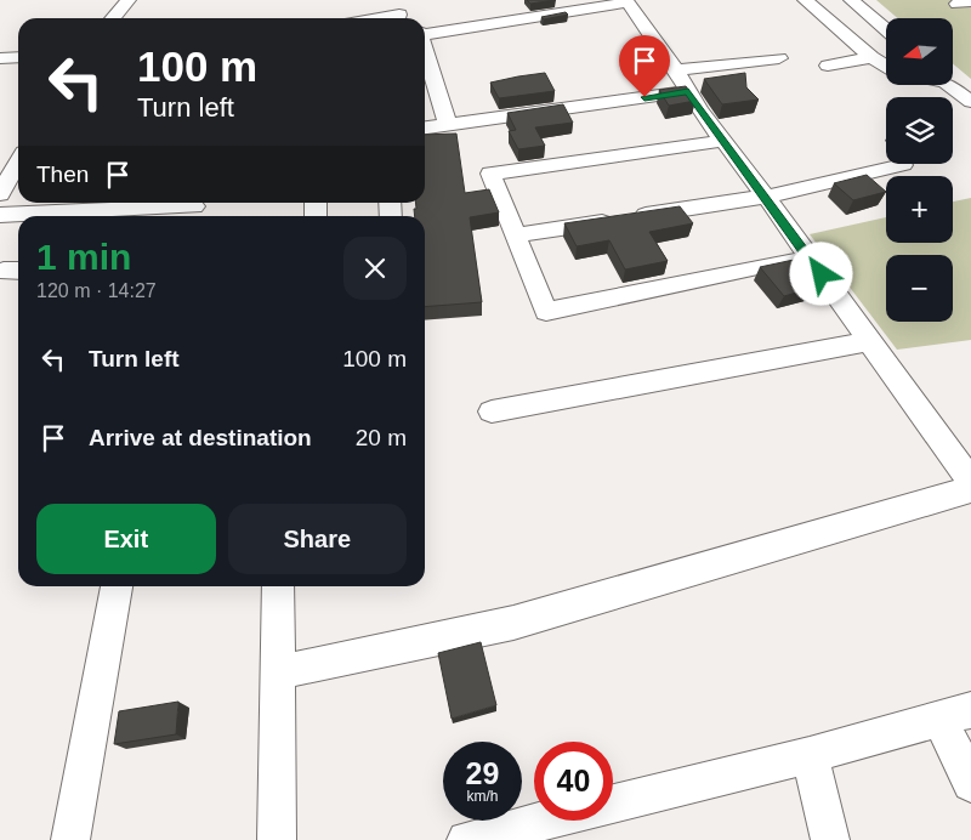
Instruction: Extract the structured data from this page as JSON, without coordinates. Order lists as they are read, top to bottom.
{
  "north": "left",
  "page": {
    "map_buttons": ["+", "−"],
    "turn": ["100 m", "Turn left"],
    "then": "Then",
    "heading": ["1 min", "120 m · 14:27"],
    "list": [
      {
        "name": "Turn left",
        "value": "100 m"
      },
      {
        "name": "Arrive at destination",
        "value": "20 m"
      }
    ],
    "buttons": ["Exit", "Share"],
    "speed": "29 km/h",
    "limit": "40"
  }
}
